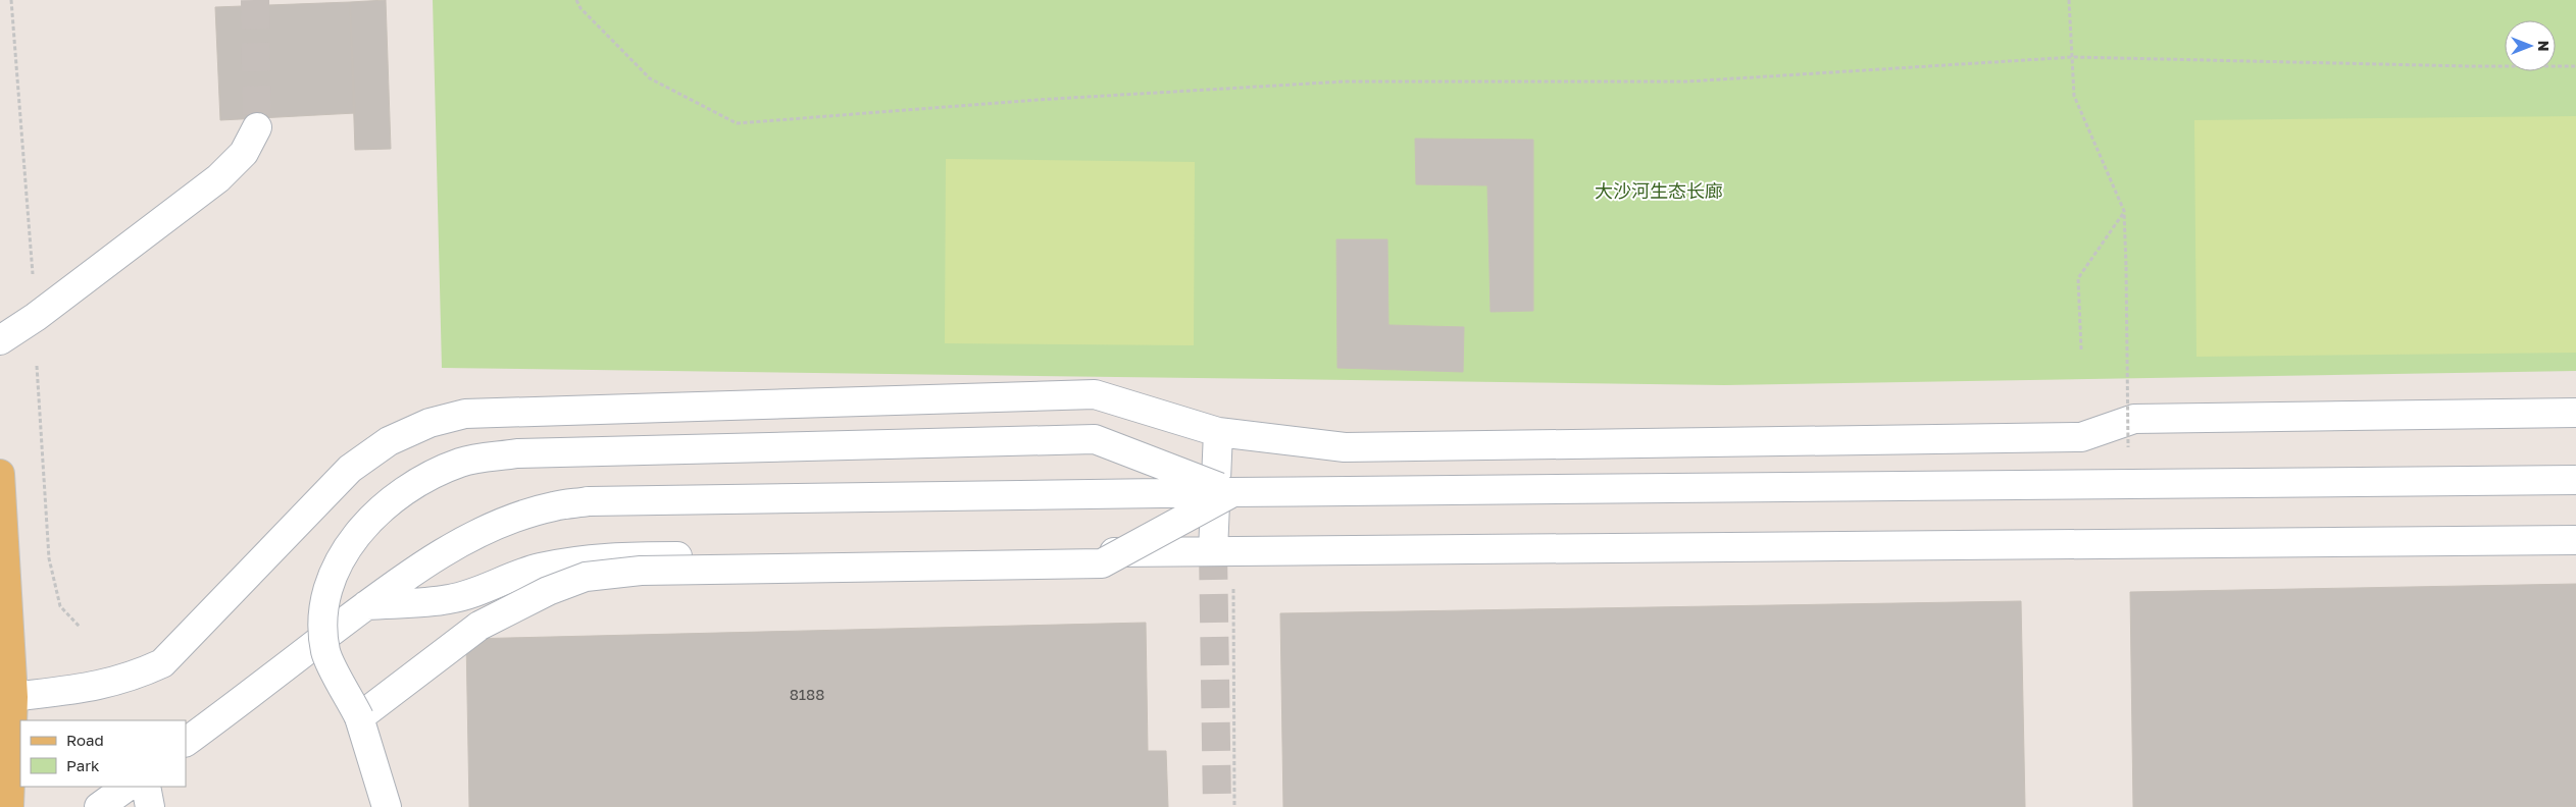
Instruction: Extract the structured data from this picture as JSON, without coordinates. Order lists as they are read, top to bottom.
{
  "parks": ["大沙河生态长廊"],
  "house_numbers": ["8188"],
  "legend": ["Road", "Park"],
  "north": "right"
}
